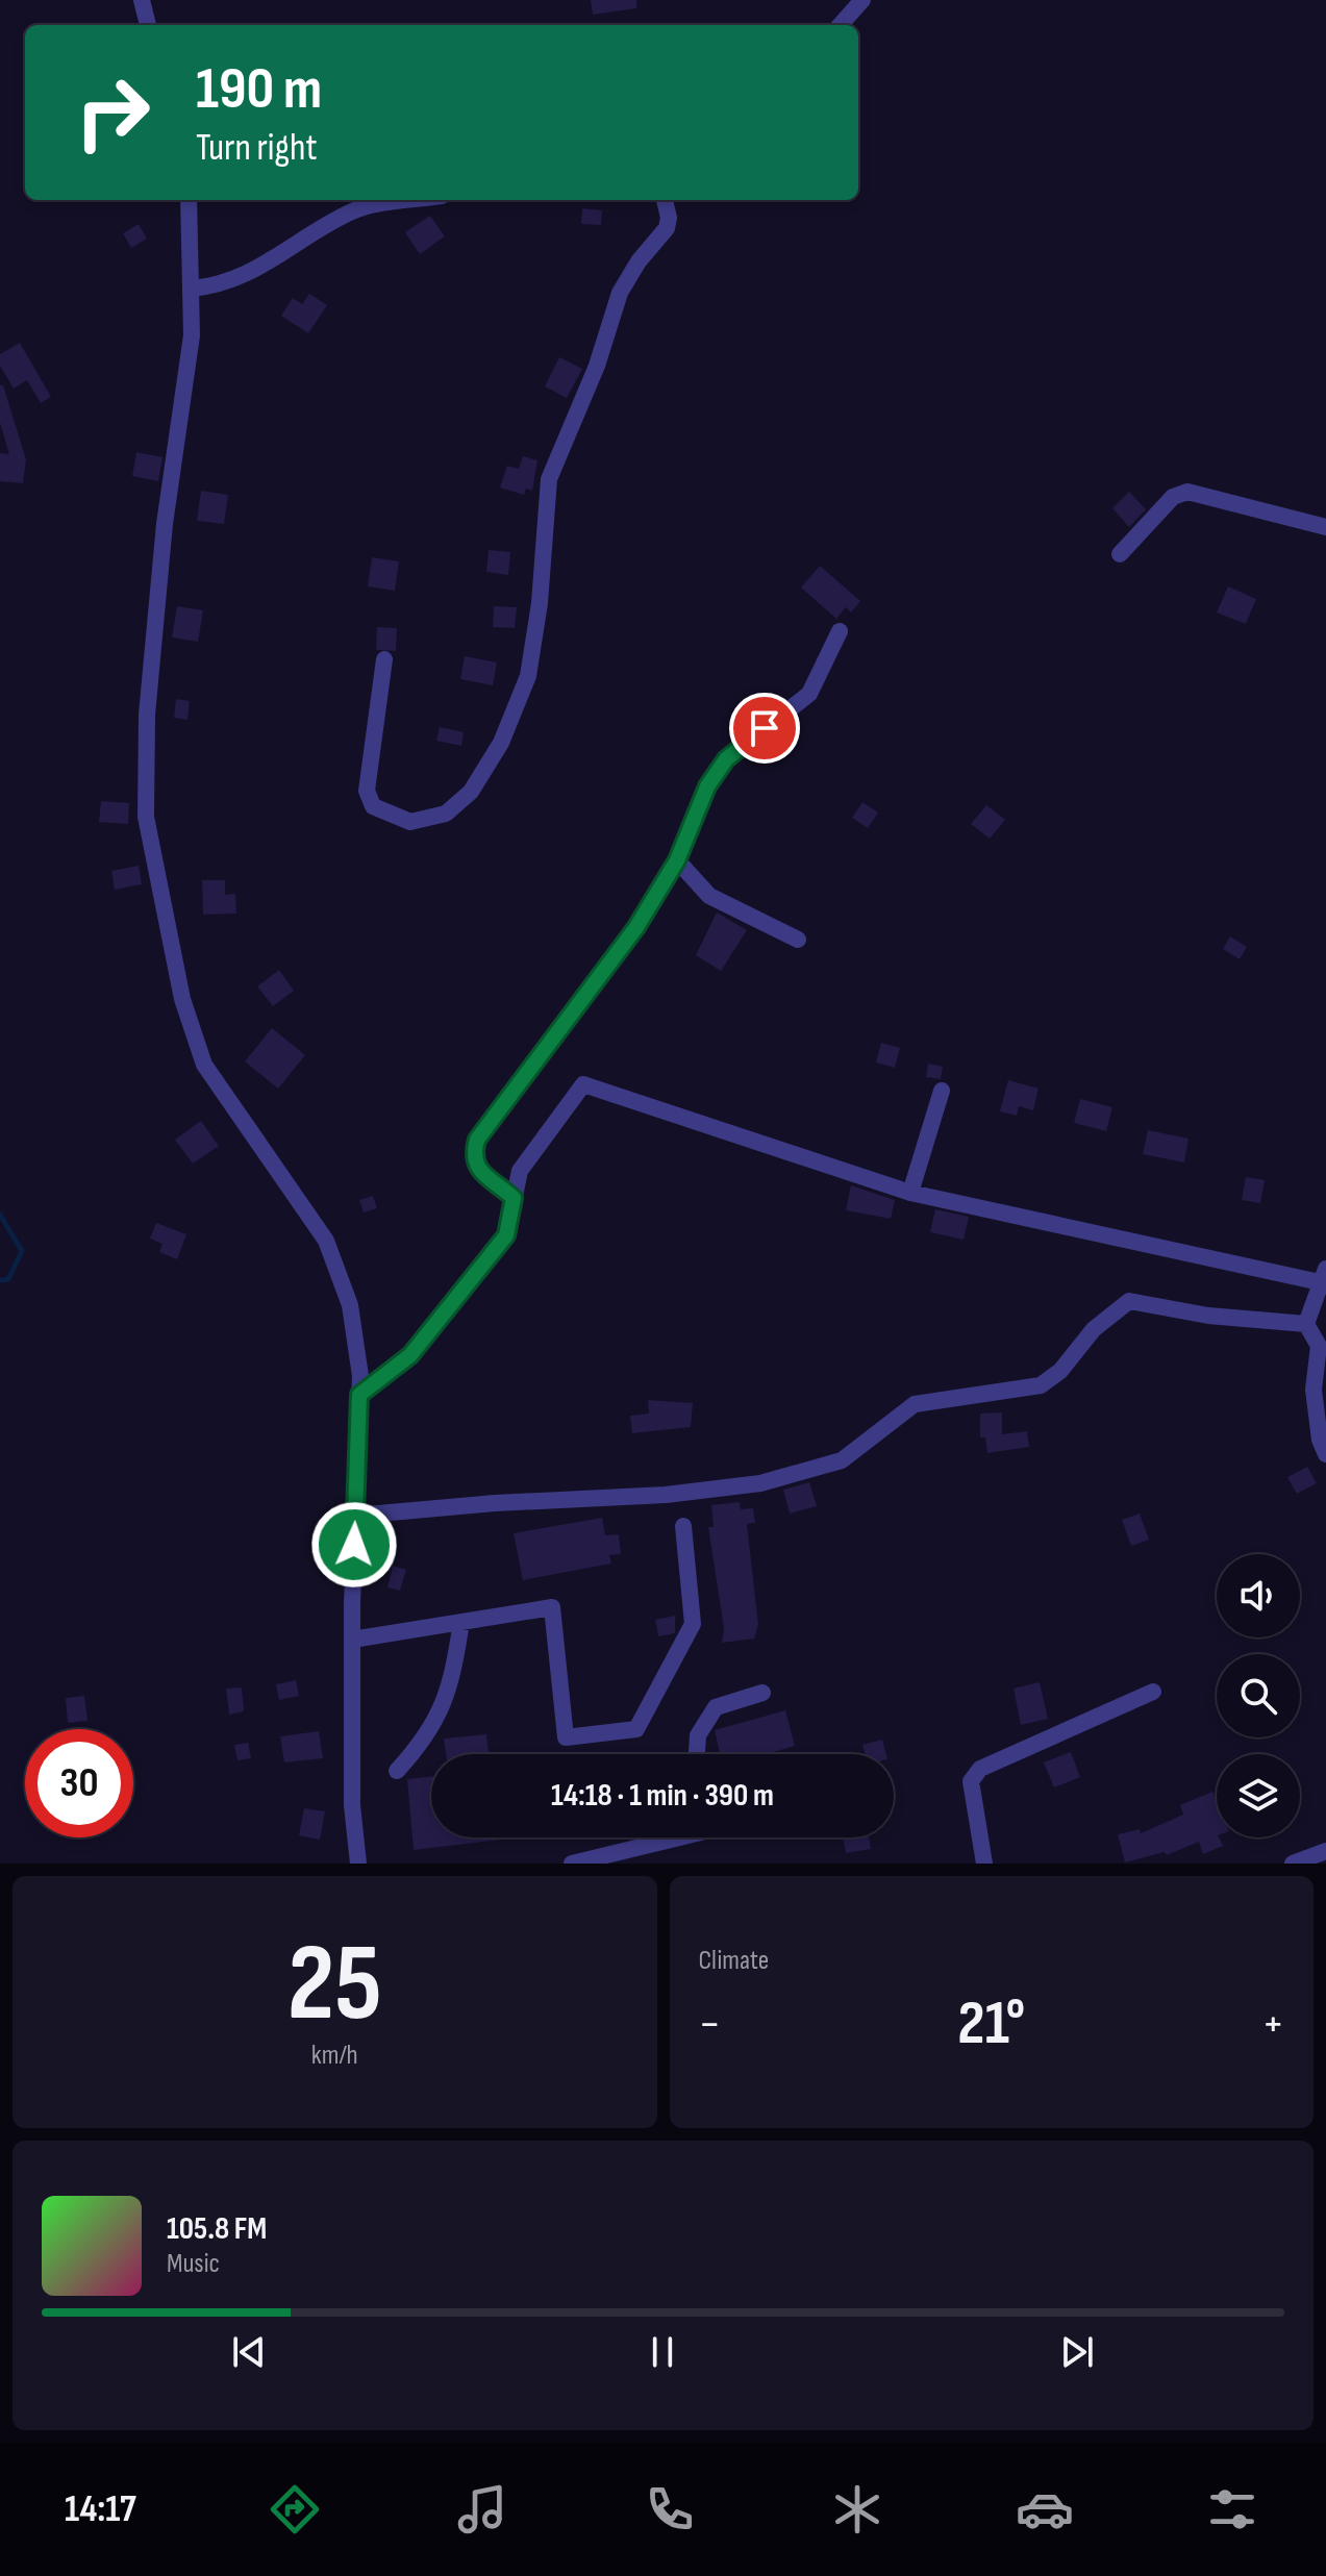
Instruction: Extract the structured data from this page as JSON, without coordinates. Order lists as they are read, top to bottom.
{
  "page": {
    "turn": ["190 m", "Turn right"],
    "limit": "30",
    "trip": "14:18 · 1 min · 390 m",
    "tile": [
      ["25", "km/h"],
      "Climate"
    ],
    "heat": ["−", "21°", "+"],
    "song": ["105.8 FM", "Music"],
    "tabs": "14:17"
  }
}
